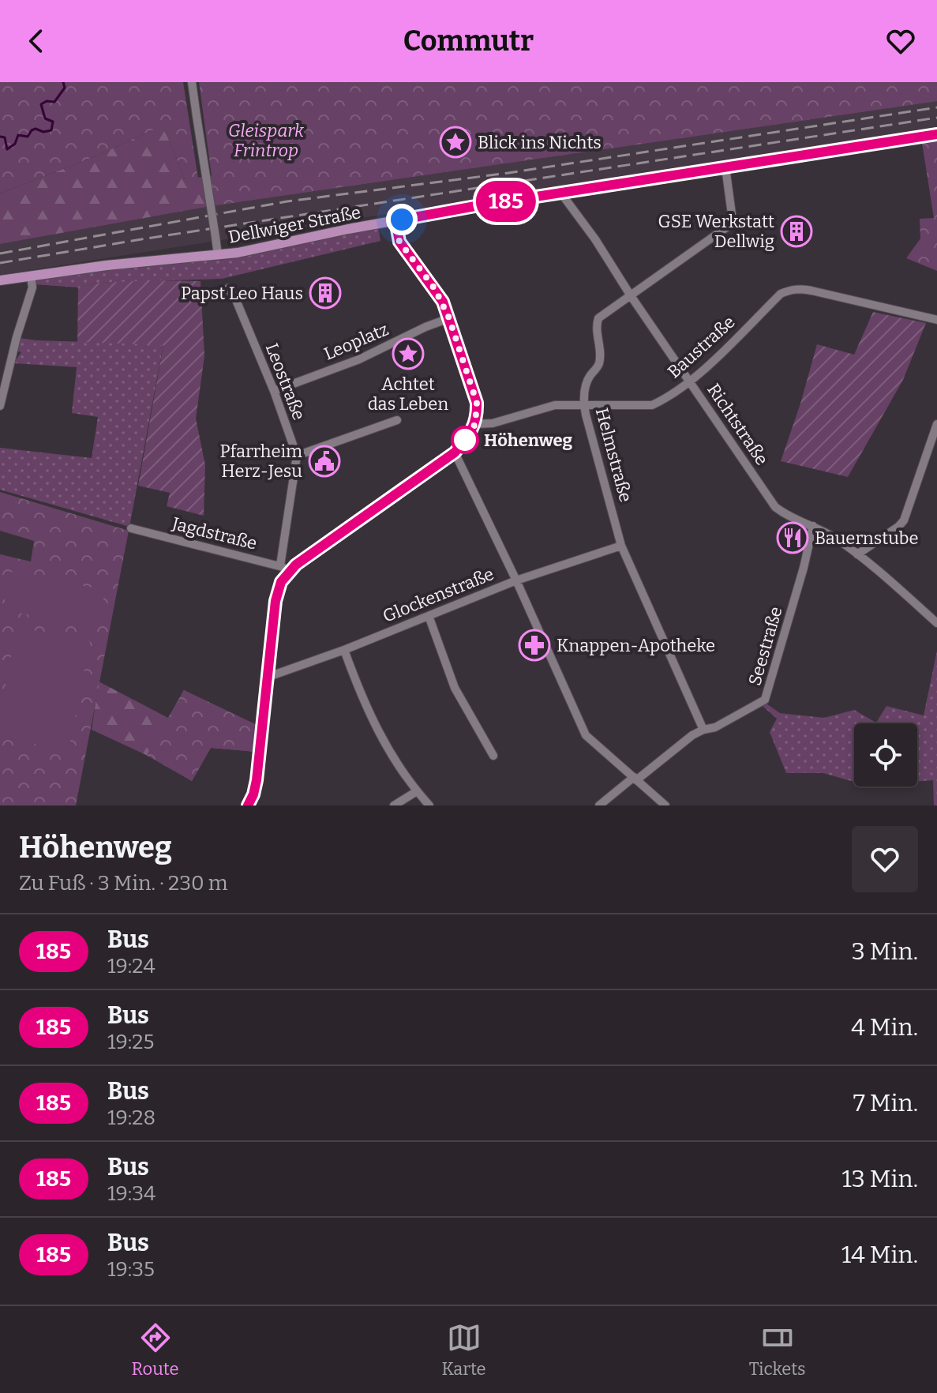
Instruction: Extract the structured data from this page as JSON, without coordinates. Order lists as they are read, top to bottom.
{
  "streets": {
    "main road": ["Dellwiger Straße"],
    "street": [
      "Leoplatz",
      "Baustraße",
      "Leostraße",
      "Richtstraße",
      "Helmstraße",
      "Jagdstraße",
      "Glockenstraße",
      "Seestraße"
    ]
  },
  "crossings": [
    ["Dellwiger Straße", "Richtstraße"],
    ["Dellwiger Straße", "Helmstraße"],
    ["Leoplatz", "Leostraße"],
    ["Baustraße", "Richtstraße"],
    ["Baustraße", "Helmstraße"],
    ["Leostraße", "Jagdstraße"],
    ["Richtstraße", "Helmstraße"],
    ["Richtstraße", "Seestraße"],
    ["Helmstraße", "Glockenstraße"],
    ["Helmstraße", "Seestraße"]
  ],
  "parks": ["Gleispark Frintrop"],
  "places": {
    "place": ["Blick ins Nichts", "Achtet das Leben"],
    "building": ["GSE Werkstatt Dellwig", "Papst Leo Haus"],
    "other": ["Höhenweg"],
    "public building": ["Pfarrheim Herz-Jesu"],
    "restaurant": ["Bauernstube"],
    "pharmacy": ["Knappen-Apotheke"]
  },
  "lines": ["bus line 185"],
  "page": {
    "header": "Commutr",
    "on_map": "185",
    "heading": ["Höhenweg", "Zu Fuß · 3 Min. · 230 m"],
    "list": [
      {
        "mark": "185",
        "name": "Bus",
        "note": "19:24",
        "value": "3 Min."
      },
      {
        "mark": "185",
        "name": "Bus",
        "note": "19:25",
        "value": "4 Min."
      },
      {
        "mark": "185",
        "name": "Bus",
        "note": "19:28",
        "value": "7 Min."
      },
      {
        "mark": "185",
        "name": "Bus",
        "note": "19:34",
        "value": "13 Min."
      },
      {
        "mark": "185",
        "name": "Bus",
        "note": "19:35",
        "value": "14 Min."
      }
    ],
    "tabs": ["Route", "Karte", "Tickets"]
  }
}
